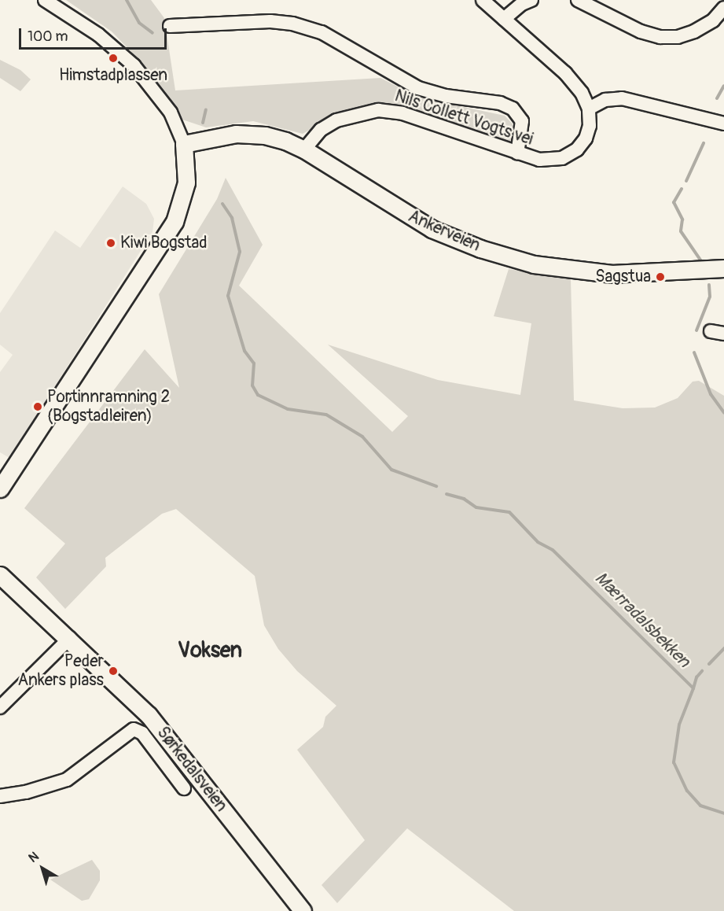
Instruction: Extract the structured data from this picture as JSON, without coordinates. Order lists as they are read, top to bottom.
{
  "streets": {
    "main road": ["Ankerveien", "Sørkedalsveien"],
    "street": ["Nils Collett Vogts vei"]
  },
  "crossings": [
    ["Nils Collett Vogts vei", "Ankerveien"]
  ],
  "districts": ["Voksen"],
  "water": ["Mærradalsbekken"],
  "places": [
    "Himstadplassen",
    "Kiwi Bogstad",
    "Sagstua",
    "Portinnramning 2 (Bogstadleiren)",
    "Peder Ankers plass"
  ],
  "scale_bar": "100 m",
  "north": "top left"
}
